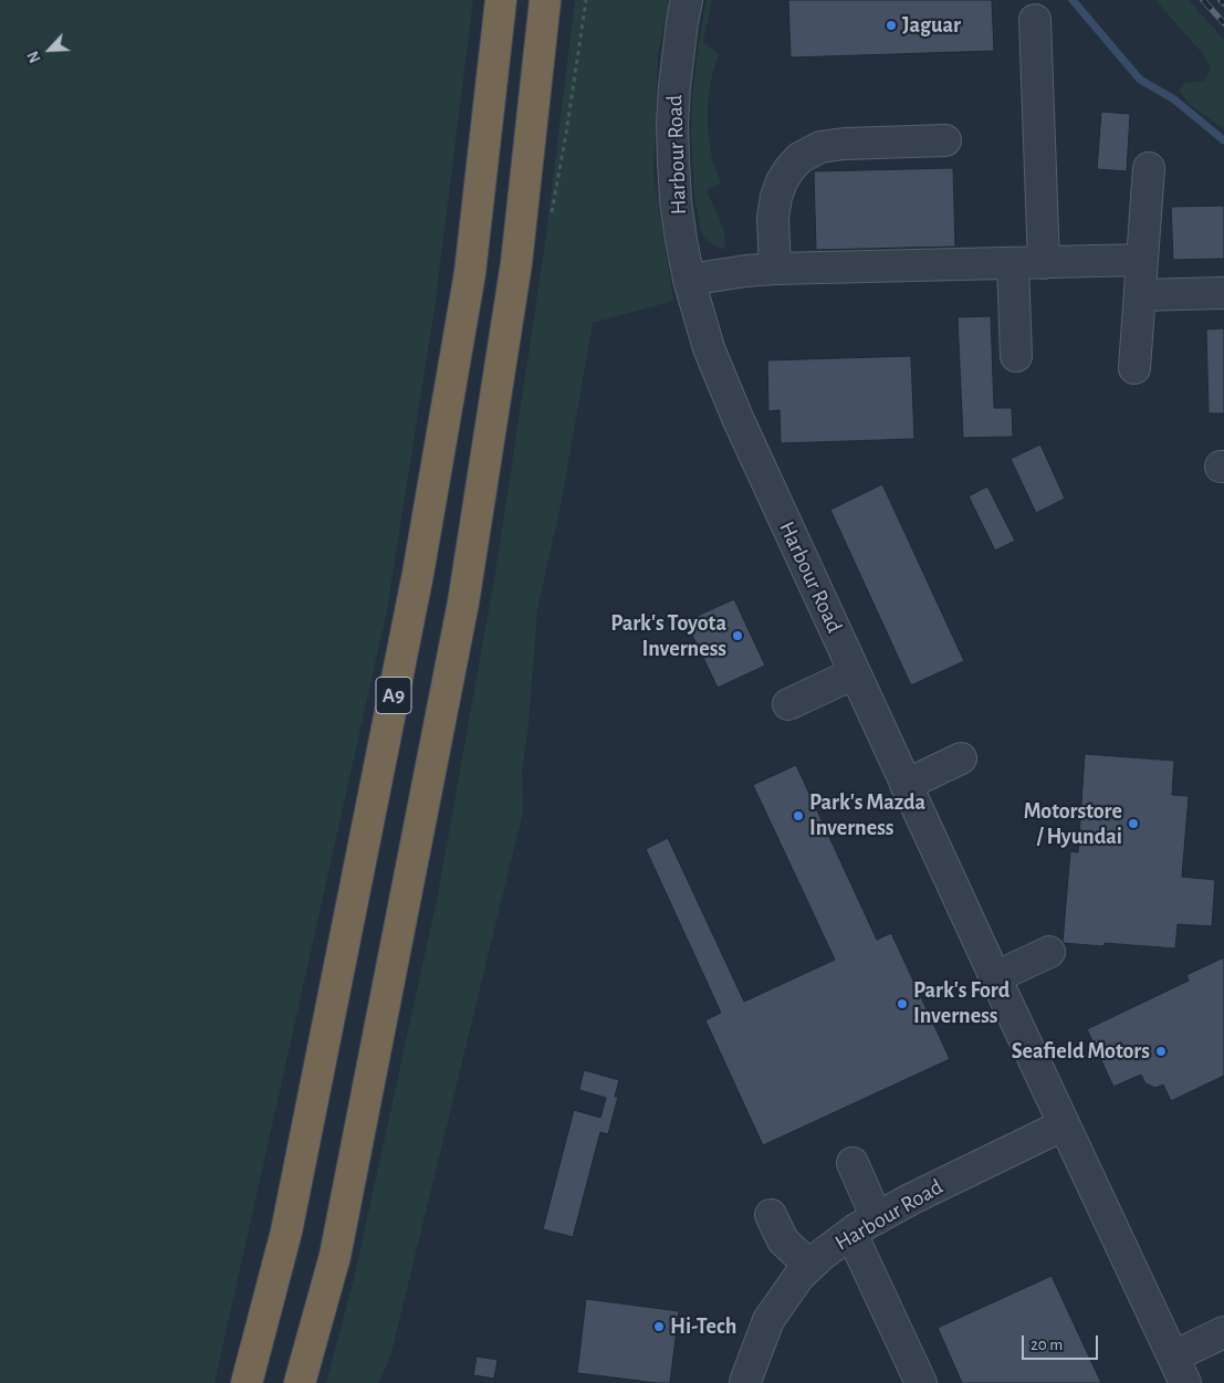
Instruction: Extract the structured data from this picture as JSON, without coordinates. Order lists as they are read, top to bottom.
{
  "streets": {
    "highway": ["A9"],
    "street": ["Harbour Road"]
  },
  "places": [
    "Jaguar",
    "Park's Toyota Inverness",
    "Park's Mazda Inverness",
    "Motorstore / Hyundai",
    "Park's Ford Inverness",
    "Seafield Motors",
    "Hi-Tech"
  ],
  "scale_bar": "20 m",
  "north": "bottom left"
}
